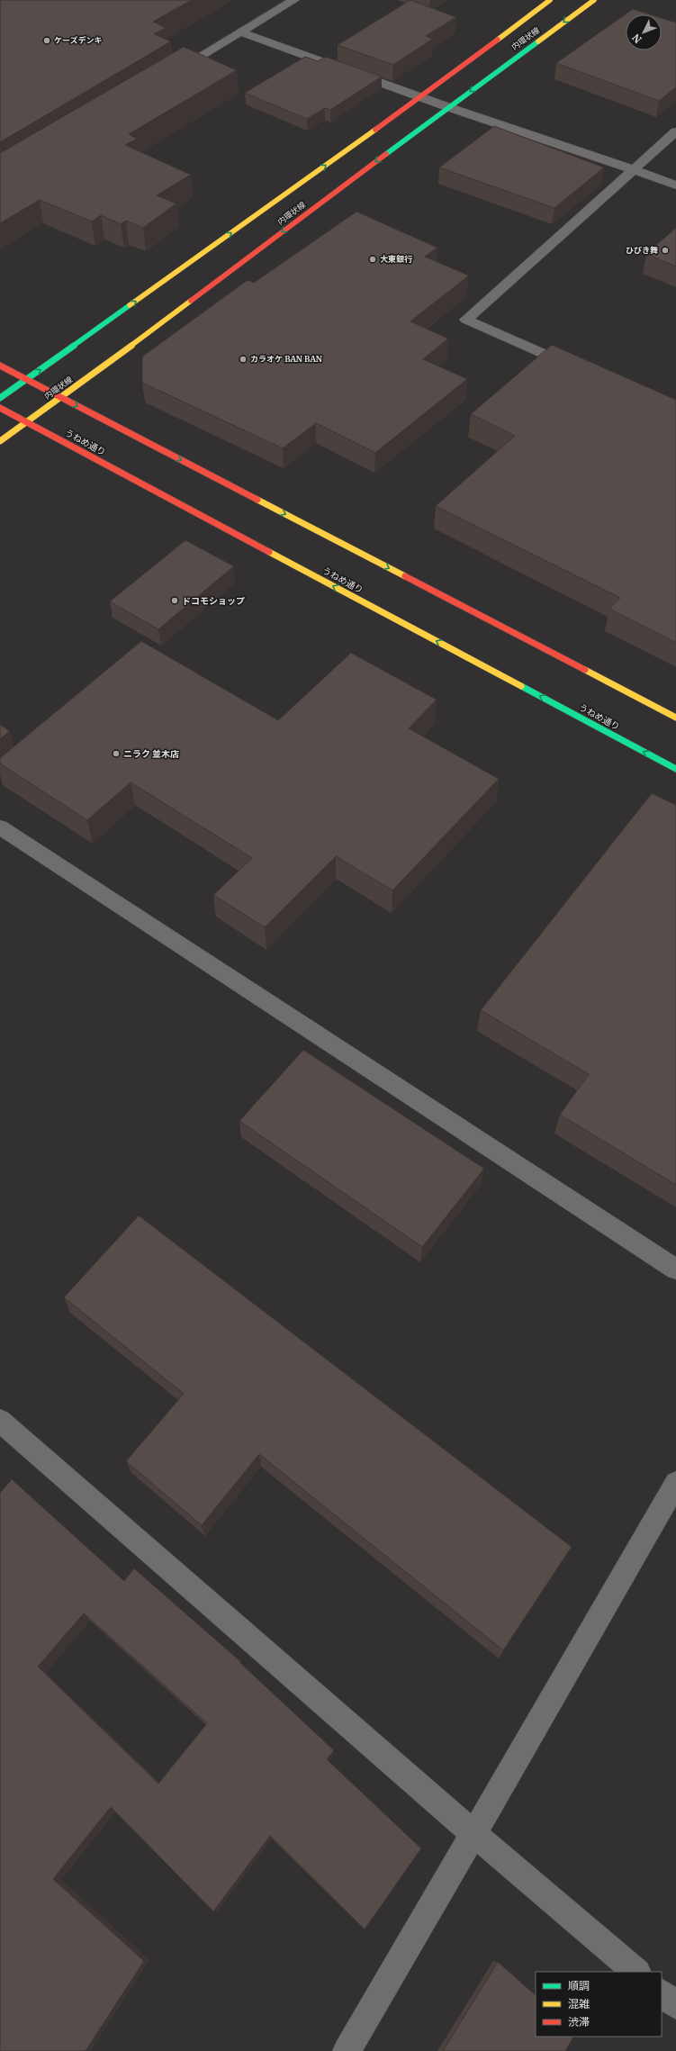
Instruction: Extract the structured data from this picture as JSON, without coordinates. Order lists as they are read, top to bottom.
{
  "streets": {
    "street": ["内環状線", "うねめ通り"]
  },
  "crossings": [
    ["内環状線", "うねめ通り"]
  ],
  "places": [
    "ケーズデンキ",
    "ひびき舞",
    "大東銀行",
    "カラオケ BAN BAN",
    "ドコモショップ",
    "ニラク 並木店"
  ],
  "legend": ["順調", "混雑", "渋滞"],
  "north": "bottom left"
}
